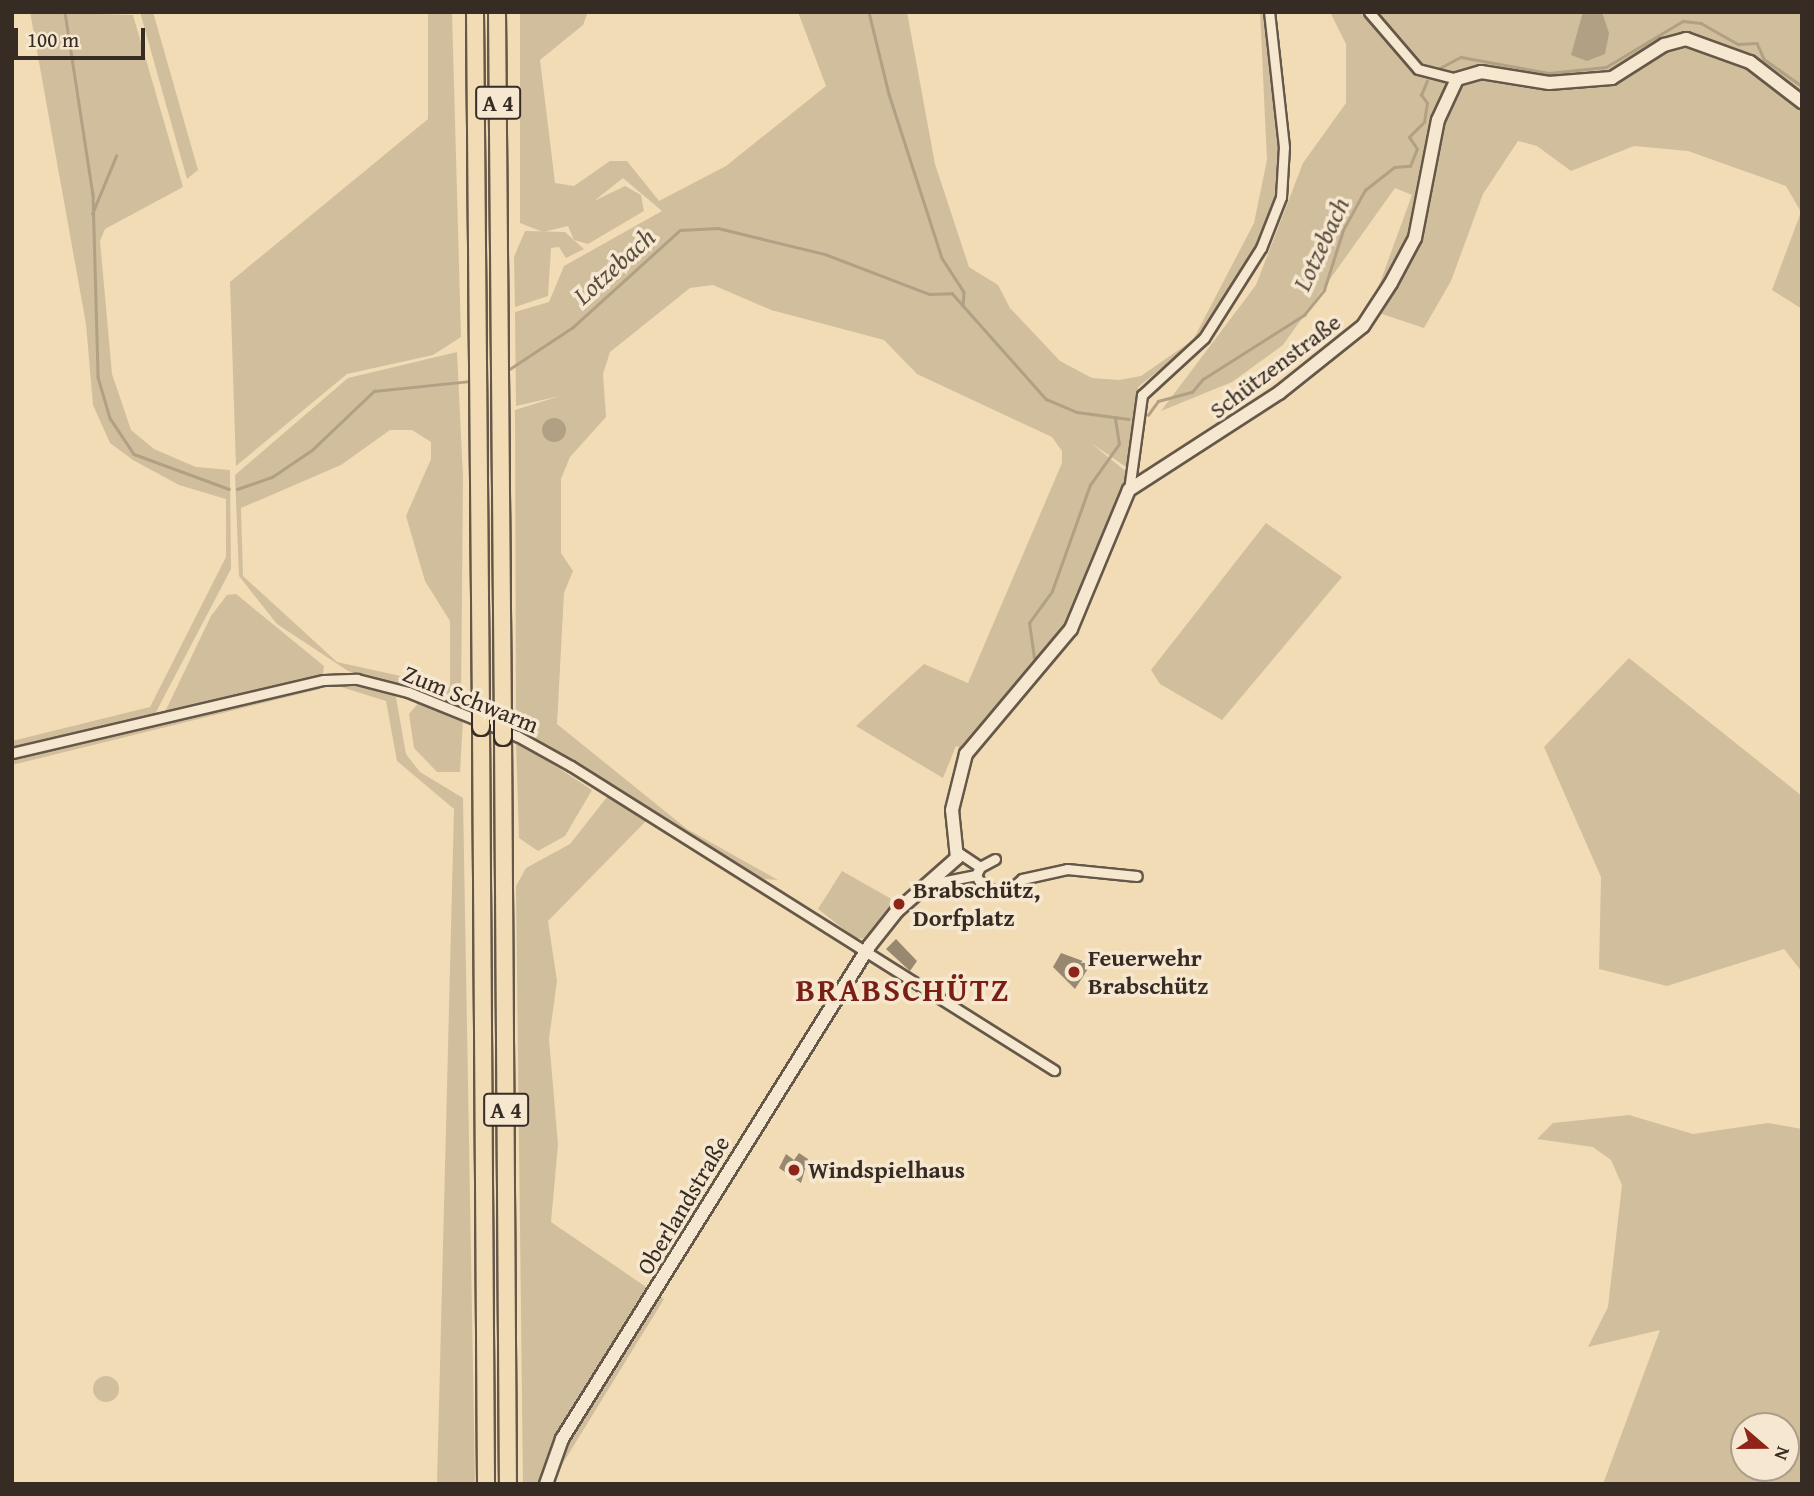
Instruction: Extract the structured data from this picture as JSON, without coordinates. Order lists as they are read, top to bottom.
{
  "streets": {
    "highway": ["A 4"],
    "street": ["Schützenstraße", "Zum Schwarm", "Oberlandstraße"]
  },
  "crossings": [
    ["Zum Schwarm", "Oberlandstraße"]
  ],
  "districts": ["BRABSCHÜTZ"],
  "water": ["Lotzebach"],
  "places": ["Brabschütz, Dorfplatz", "Feuerwehr Brabschütz", "Windspielhaus"],
  "scale_bar": "100 m",
  "north": "right"
}
